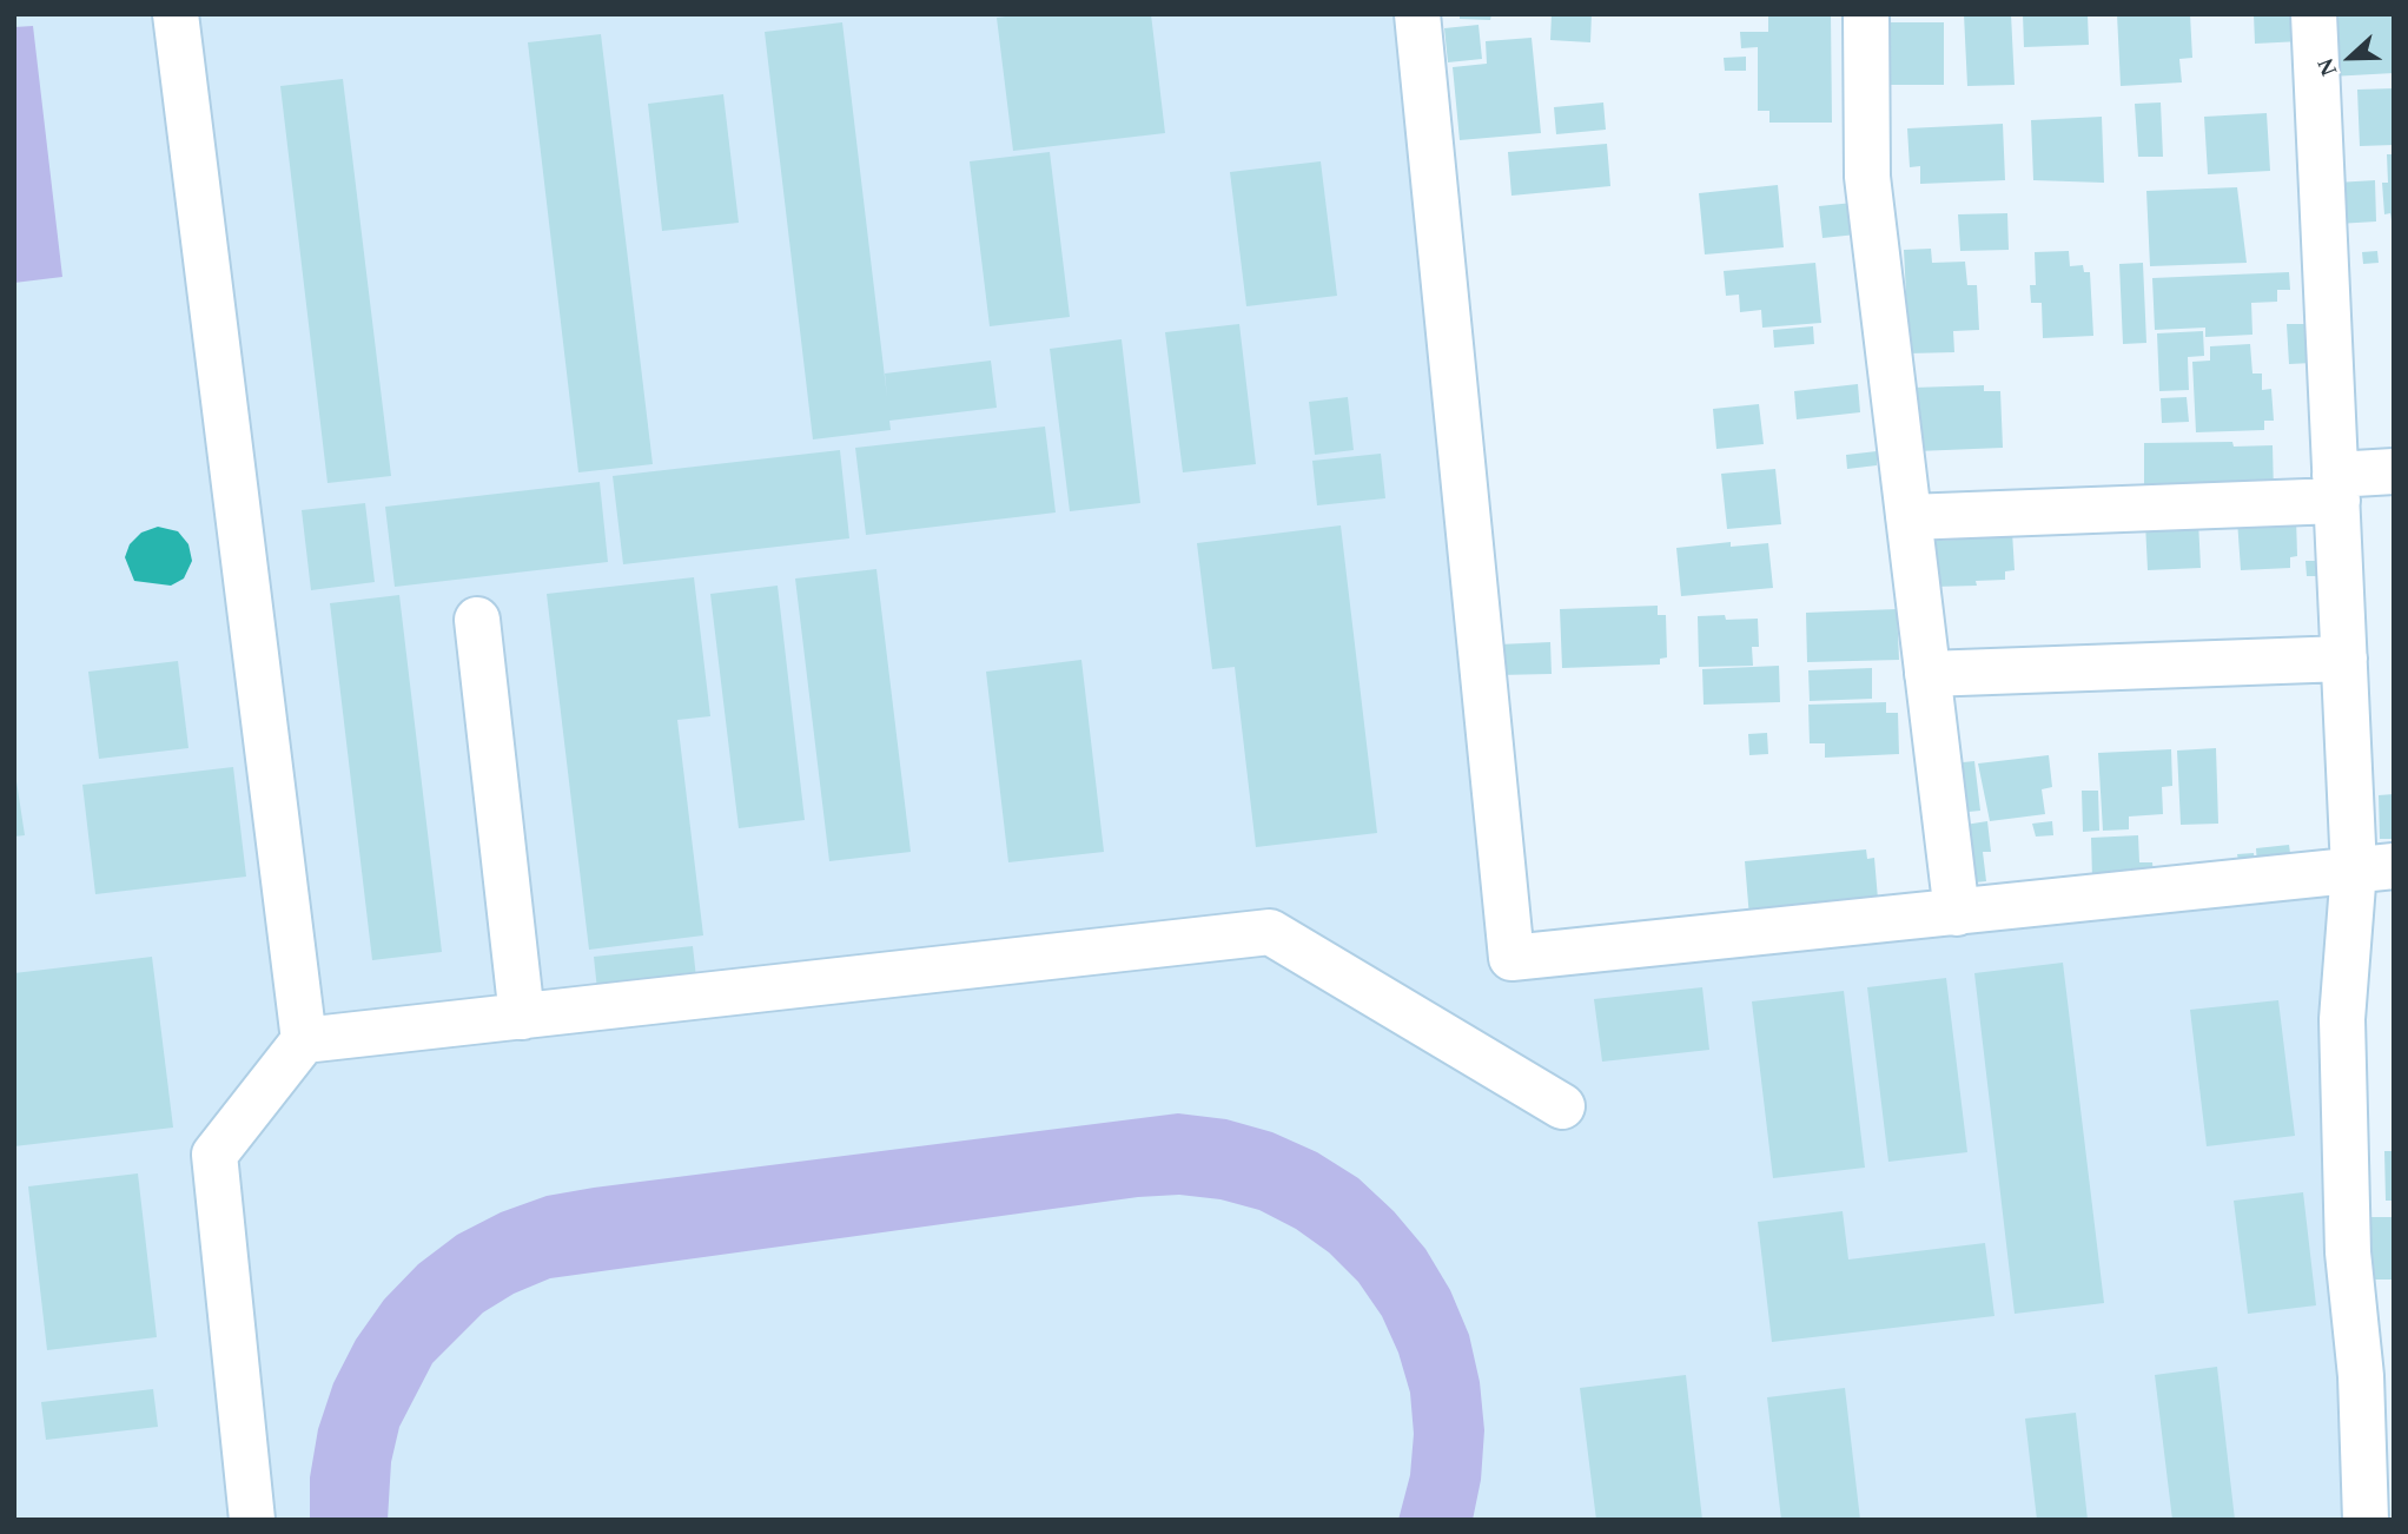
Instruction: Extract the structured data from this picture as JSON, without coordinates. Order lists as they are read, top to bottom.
{
  "north": "left"
}
